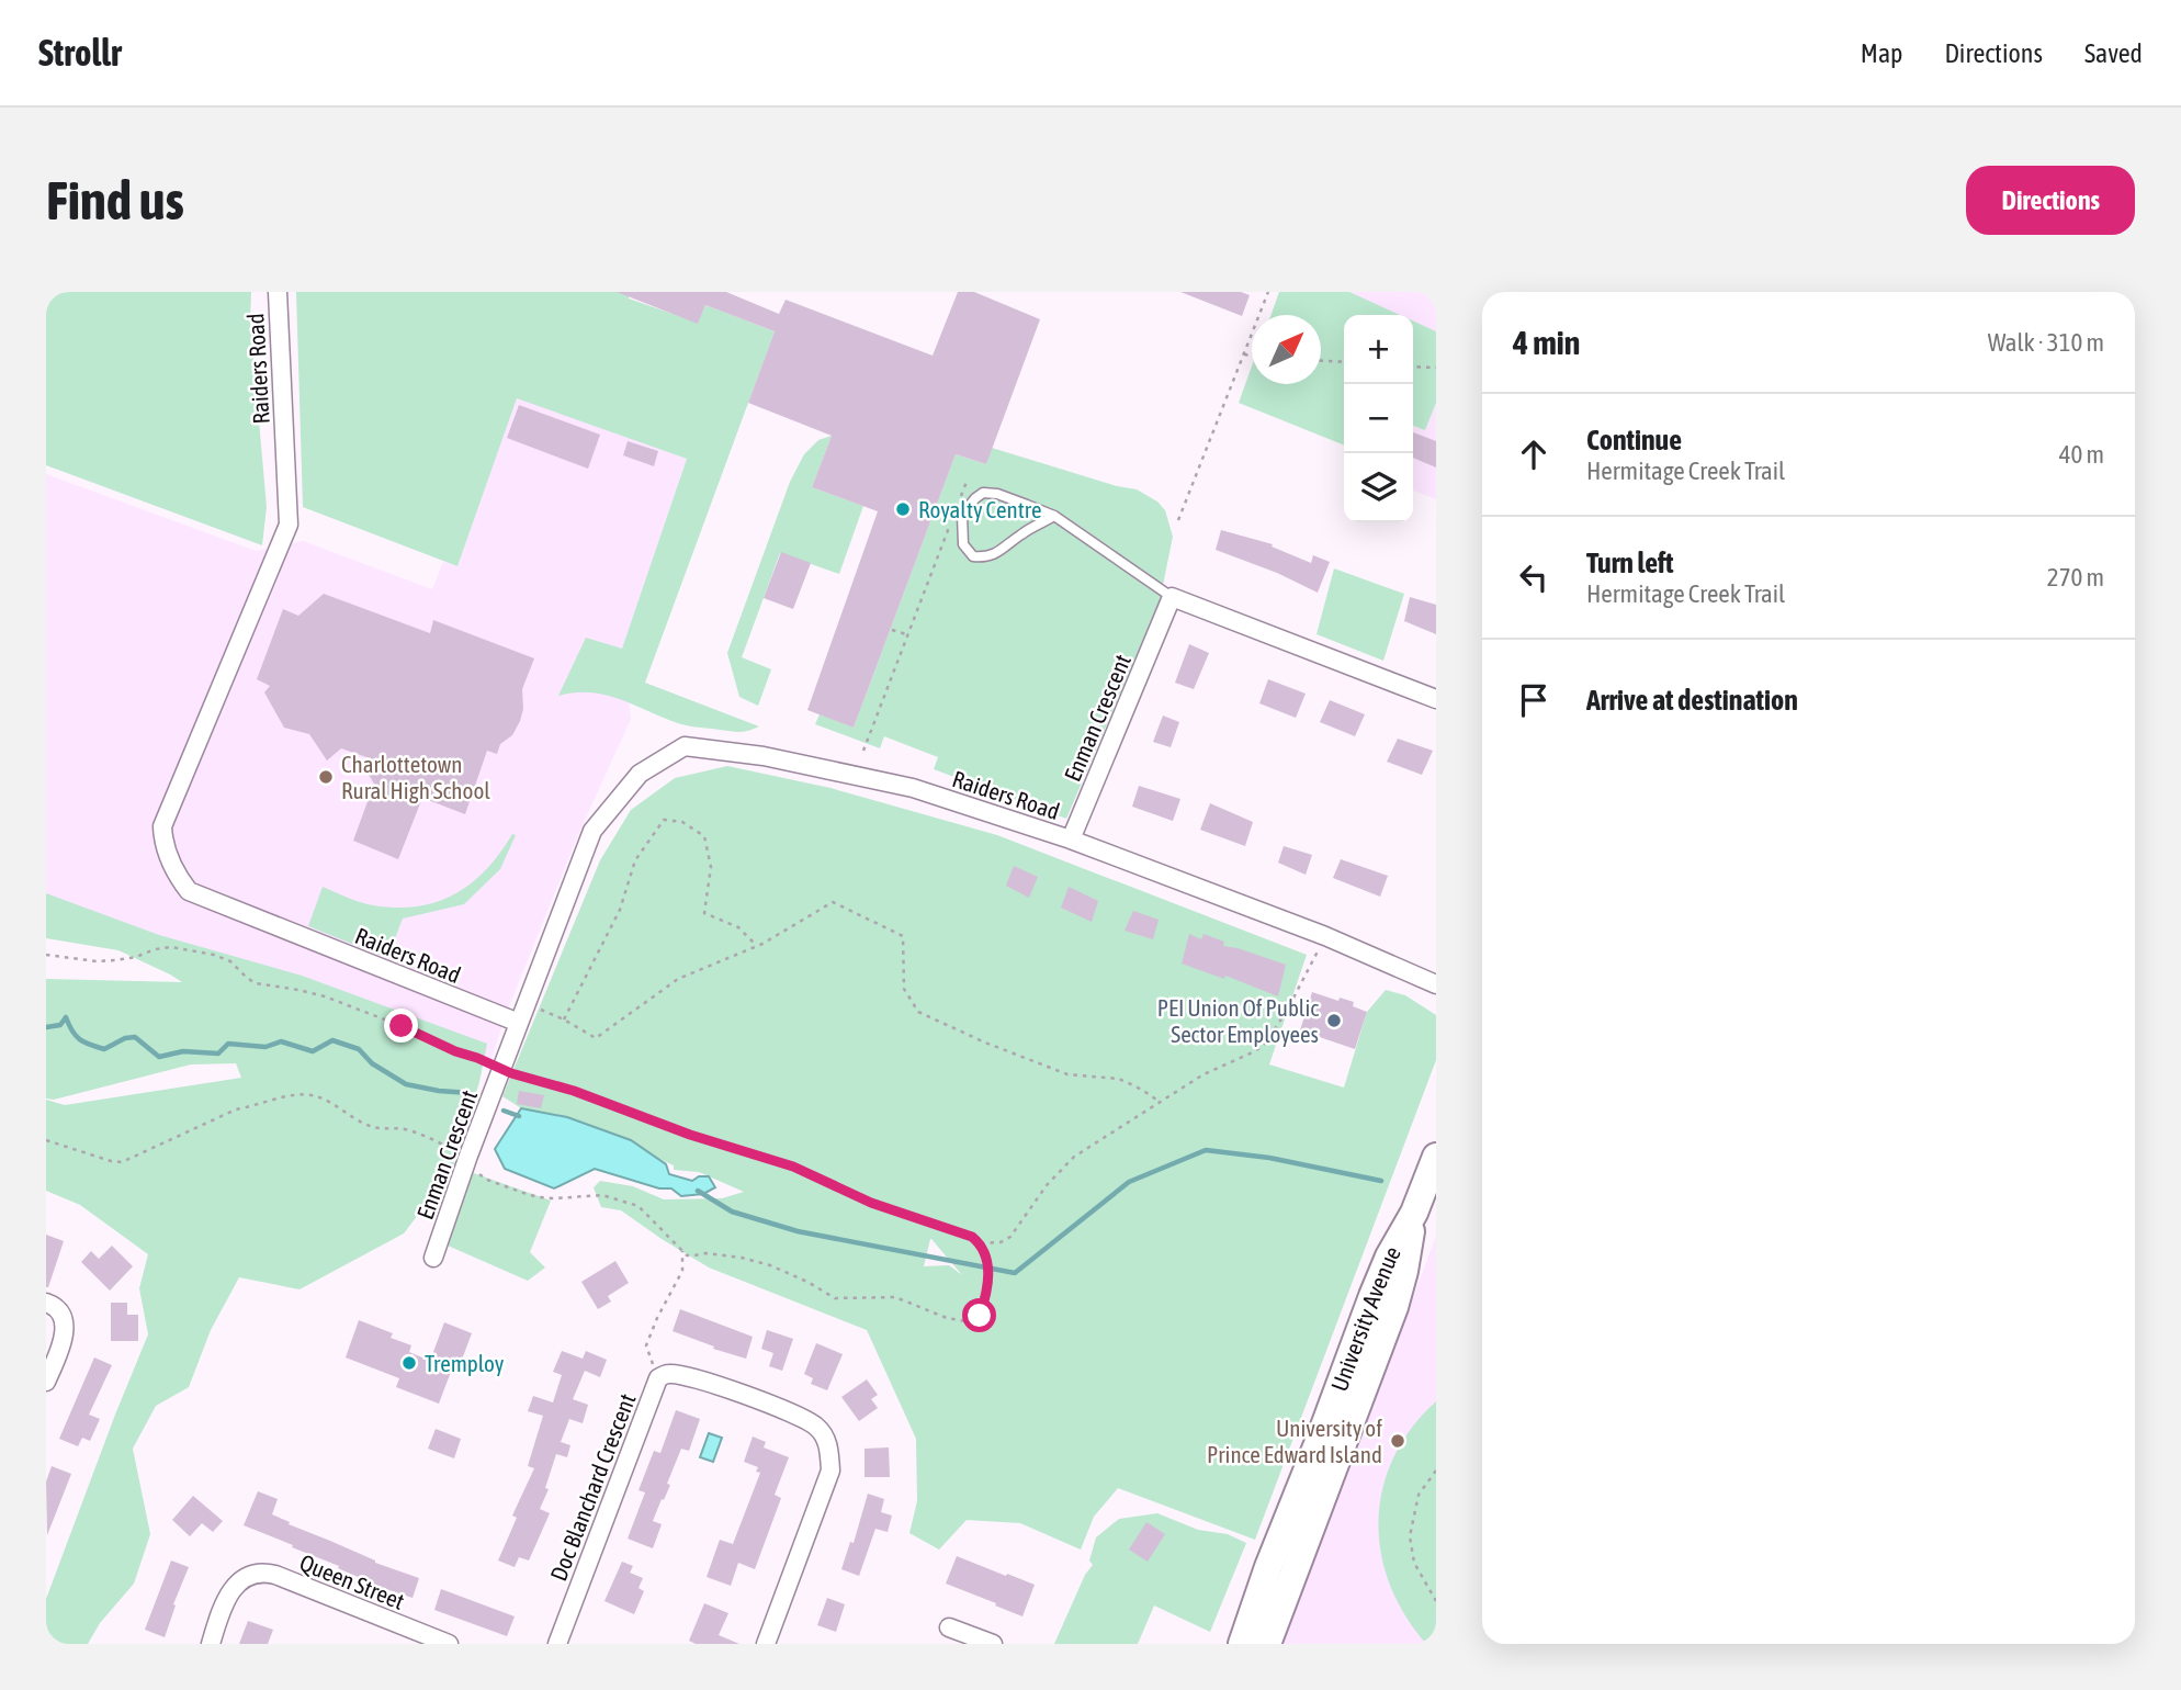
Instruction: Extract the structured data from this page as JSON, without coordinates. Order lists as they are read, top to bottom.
{
  "streets": {
    "main road": ["University Avenue"],
    "street": [
      "Raiders Road",
      "Enman Crescent",
      "Doc Blanchard Crescent",
      "Queen Street"
    ]
  },
  "crossings": [
    ["Raiders Road", "Enman Crescent"]
  ],
  "places": [
    "Royalty Centre",
    "Charlottetown Rural High School",
    "PEI Union Of Public Sector Employees",
    "Tremploy",
    "University of Prince Edward Island"
  ],
  "north": "top right",
  "page": {
    "header": "Strollr",
    "nav": ["Map", "Directions", "Saved"],
    "buttons": "Directions",
    "title": "Find us",
    "heading": ["4 min", "Walk · 310 m"],
    "map_buttons": ["+", "−"],
    "list": [
      ["Continue", "Hermitage Creek Trail", "40 m"],
      ["Turn left", "Hermitage Creek Trail", "270 m"],
      "Arrive at destination"
    ]
  }
}
